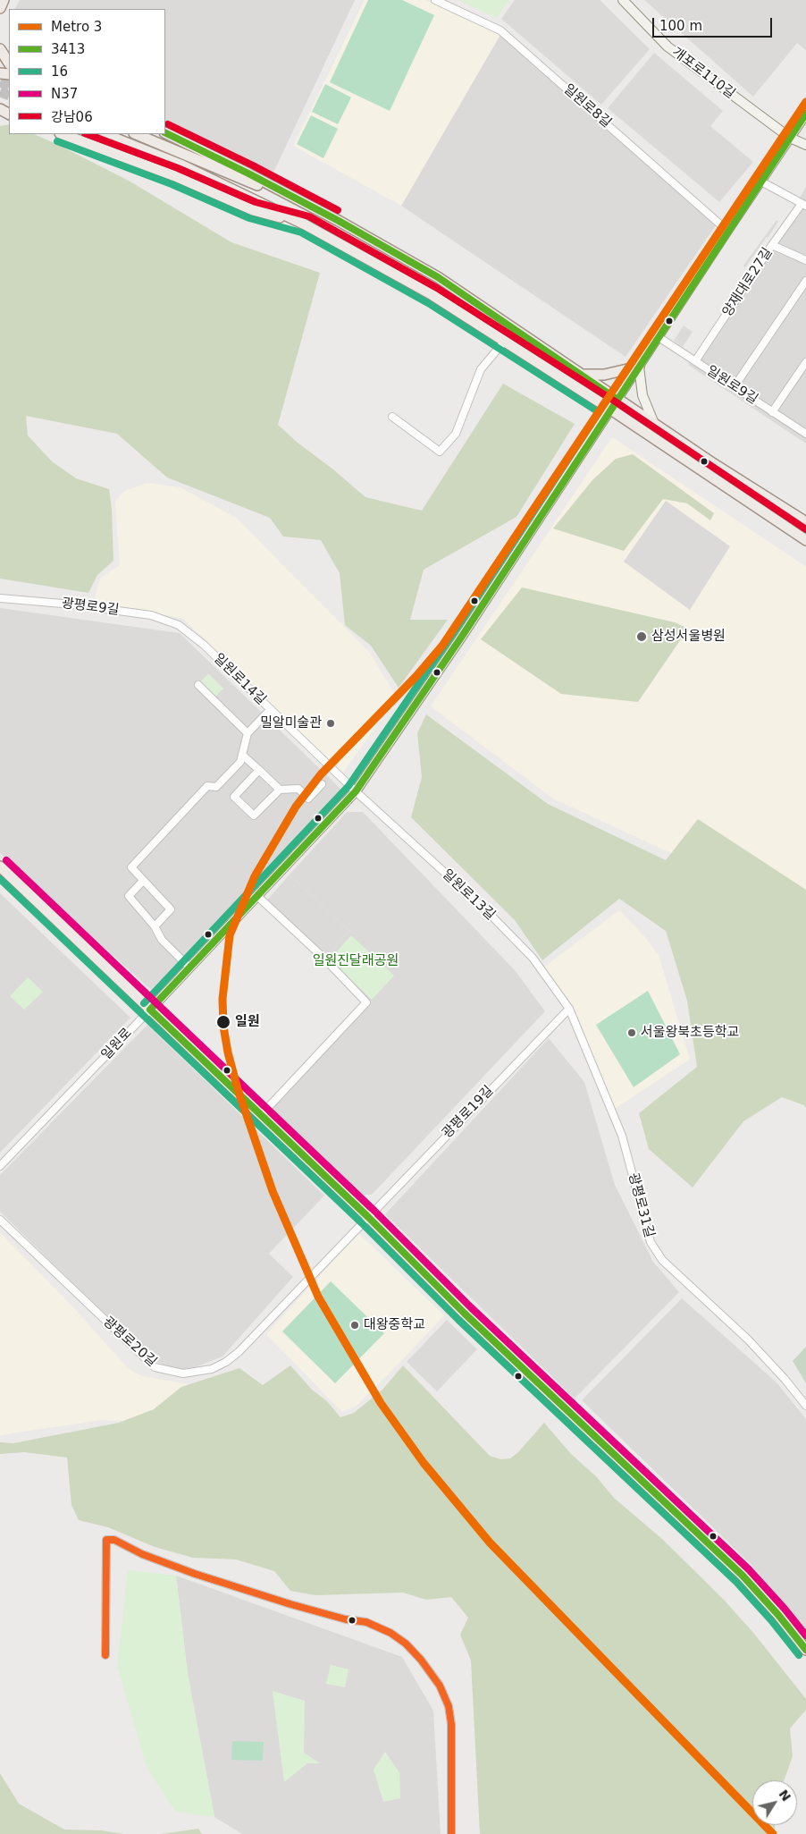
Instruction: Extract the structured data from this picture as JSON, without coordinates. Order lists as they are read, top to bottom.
{
  "streets": {
    "street": [
      "개포로110길",
      "일원로8길",
      "양재대로27길",
      "일원로9길",
      "광평로9길",
      "일원로14길",
      "일원로13길",
      "일원로",
      "광평로19길",
      "광평로31길",
      "광평로20길"
    ]
  },
  "crossings": [
    ["개포로110길", "일원로"],
    ["일원로8길", "일원로"],
    ["양재대로27길", "일원로9길"],
    ["일원로9길", "일원로"],
    ["광평로9길", "일원로14길"],
    ["일원로14길", "일원로13길"],
    ["일원로14길", "일원로"],
    ["일원로13길", "일원로"],
    ["일원로13길", "광평로19길"],
    ["일원로13길", "광평로31길"],
    ["광평로19길", "광평로31길"],
    ["광평로19길", "광평로20길"]
  ],
  "parks": ["일원진달래공원"],
  "places": [
    "삼성서울병원",
    "밀알미술관",
    "일원",
    "서울왕북초등학교",
    "대왕중학교"
  ],
  "lines": [
    "metro line 3",
    "transit line 3413",
    "transit line 강남06",
    "transit line 16",
    "transit line N37"
  ],
  "legend": [
    "Metro 3",
    "3413",
    "16",
    "N37",
    "강남06"
  ],
  "scale_bar": "100 m",
  "north": "top right"
}
